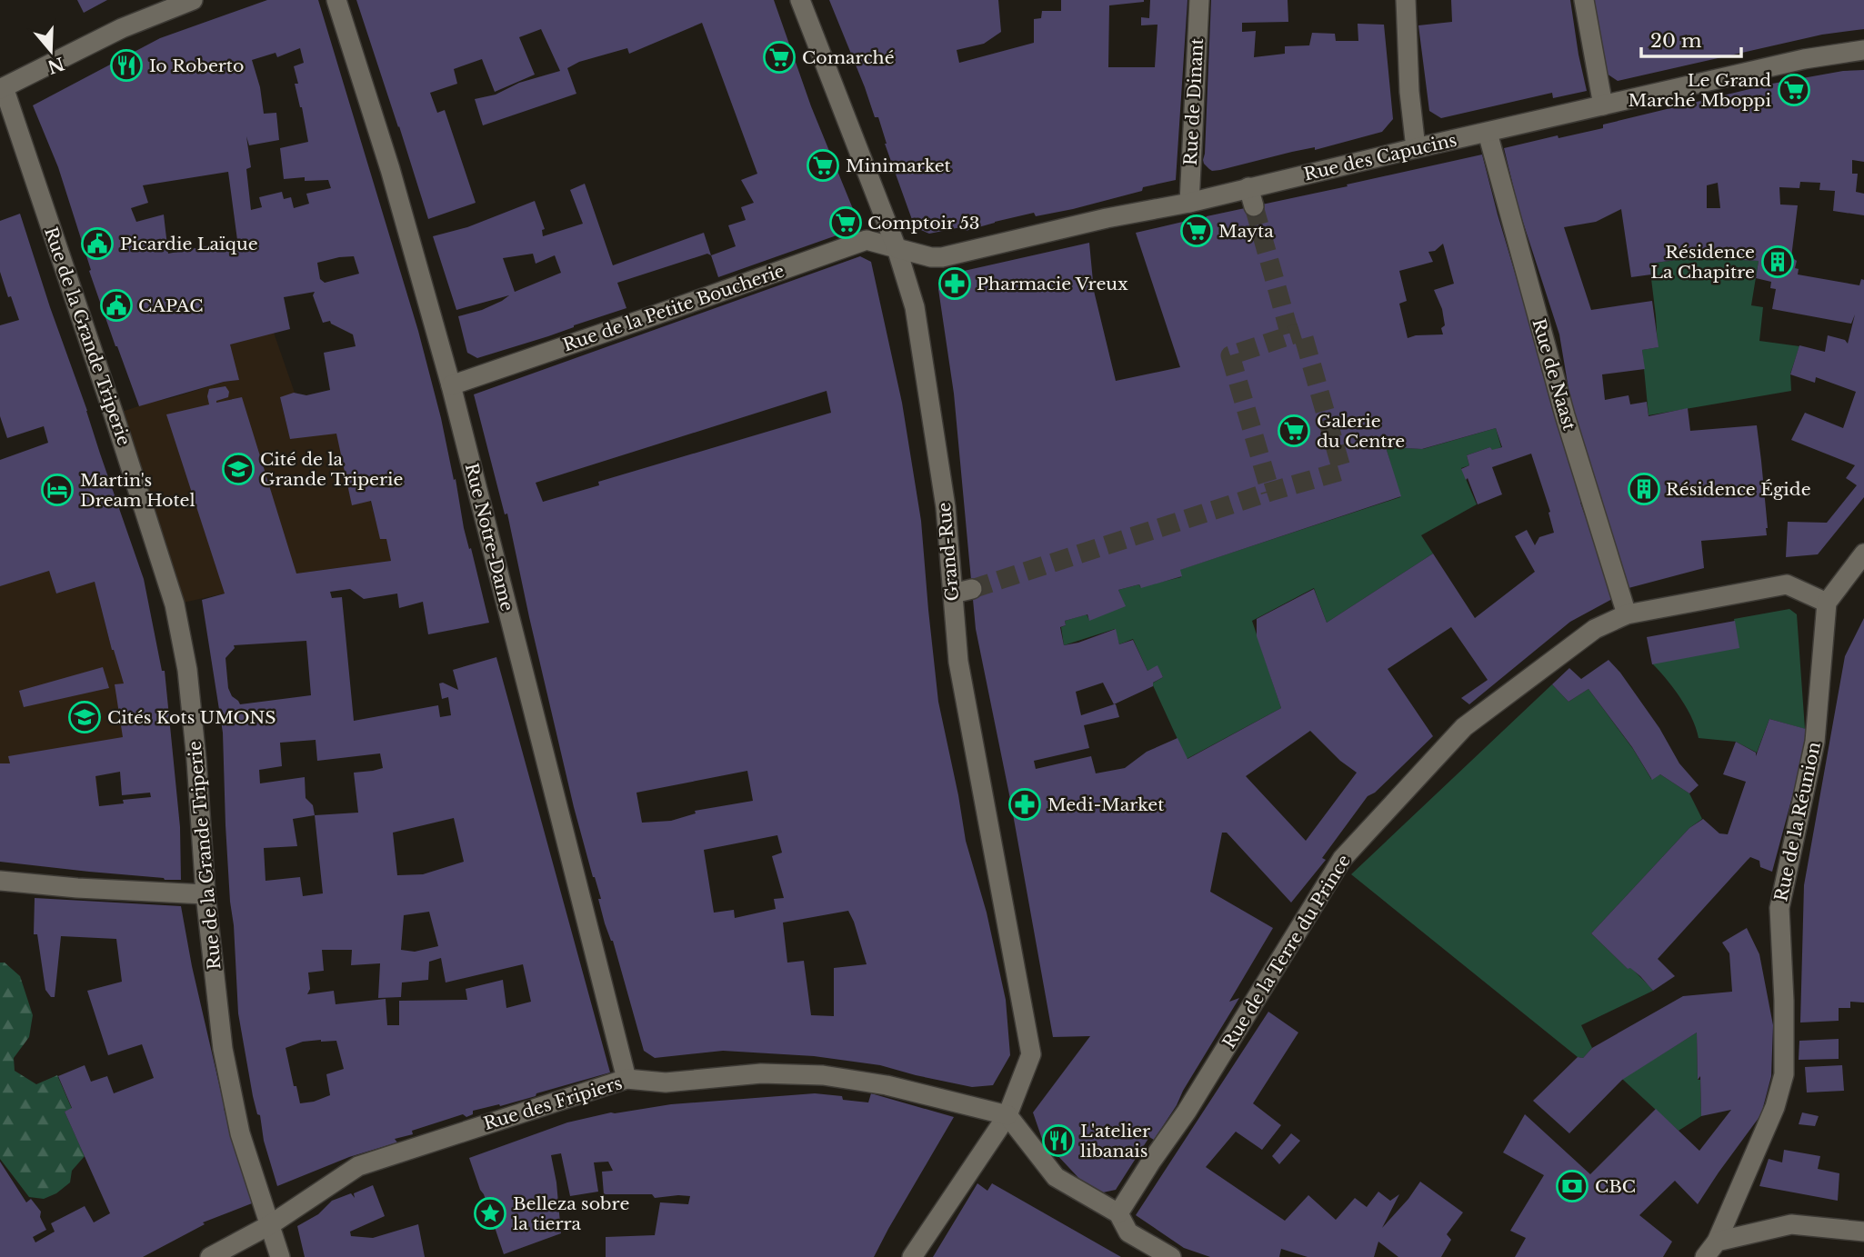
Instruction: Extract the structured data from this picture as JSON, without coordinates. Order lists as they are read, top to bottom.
{
  "streets": {
    "street": [
      "Rue de Dinant",
      "Rue des Capucins",
      "Rue de la Petite Boucherie",
      "Rue de la Grande Triperie",
      "Rue de Naast",
      "Rue Notre-Dame",
      "Grand-Rue",
      "Rue de la Réunion",
      "Rue de la Terre du Prince",
      "Rue des Fripiers"
    ]
  },
  "crossings": [
    ["Rue de Dinant", "Rue des Capucins"],
    ["Rue des Capucins", "Rue de la Petite Boucherie"],
    ["Rue des Capucins", "Rue de Naast"],
    ["Rue des Capucins", "Grand-Rue"],
    ["Rue de la Petite Boucherie", "Rue Notre-Dame"],
    ["Rue de la Petite Boucherie", "Grand-Rue"],
    ["Rue de la Grande Triperie", "Rue des Fripiers"],
    ["Rue de Naast", "Rue de la Terre du Prince"],
    ["Rue Notre-Dame", "Rue des Fripiers"],
    ["Grand-Rue", "Rue des Fripiers"],
    ["Rue de la Réunion", "Rue de la Terre du Prince"]
  ],
  "places": {
    "supermarket": [
      "Comarché",
      "Le Grand Marché Mboppi",
      "Minimarket",
      "Comptoir 53",
      "Mayta",
      "Galerie du Centre"
    ],
    "restaurant": ["Io Roberto", "L'atelier libanais"],
    "public building": ["Picardie Laïque", "CAPAC"],
    "building": ["Résidence La Chapitre", "Résidence Égide"],
    "pharmacy": ["Pharmacie Vreux", "Medi-Market"],
    "school or university": ["Cité de la Grande Triperie", "Cités Kots UMONS"],
    "hotel": ["Martin's Dream Hotel"],
    "bank": ["CBC"],
    "place": ["Belleza sobre la tierra"]
  },
  "scale_bar": "20 m",
  "north": "bottom"
}
